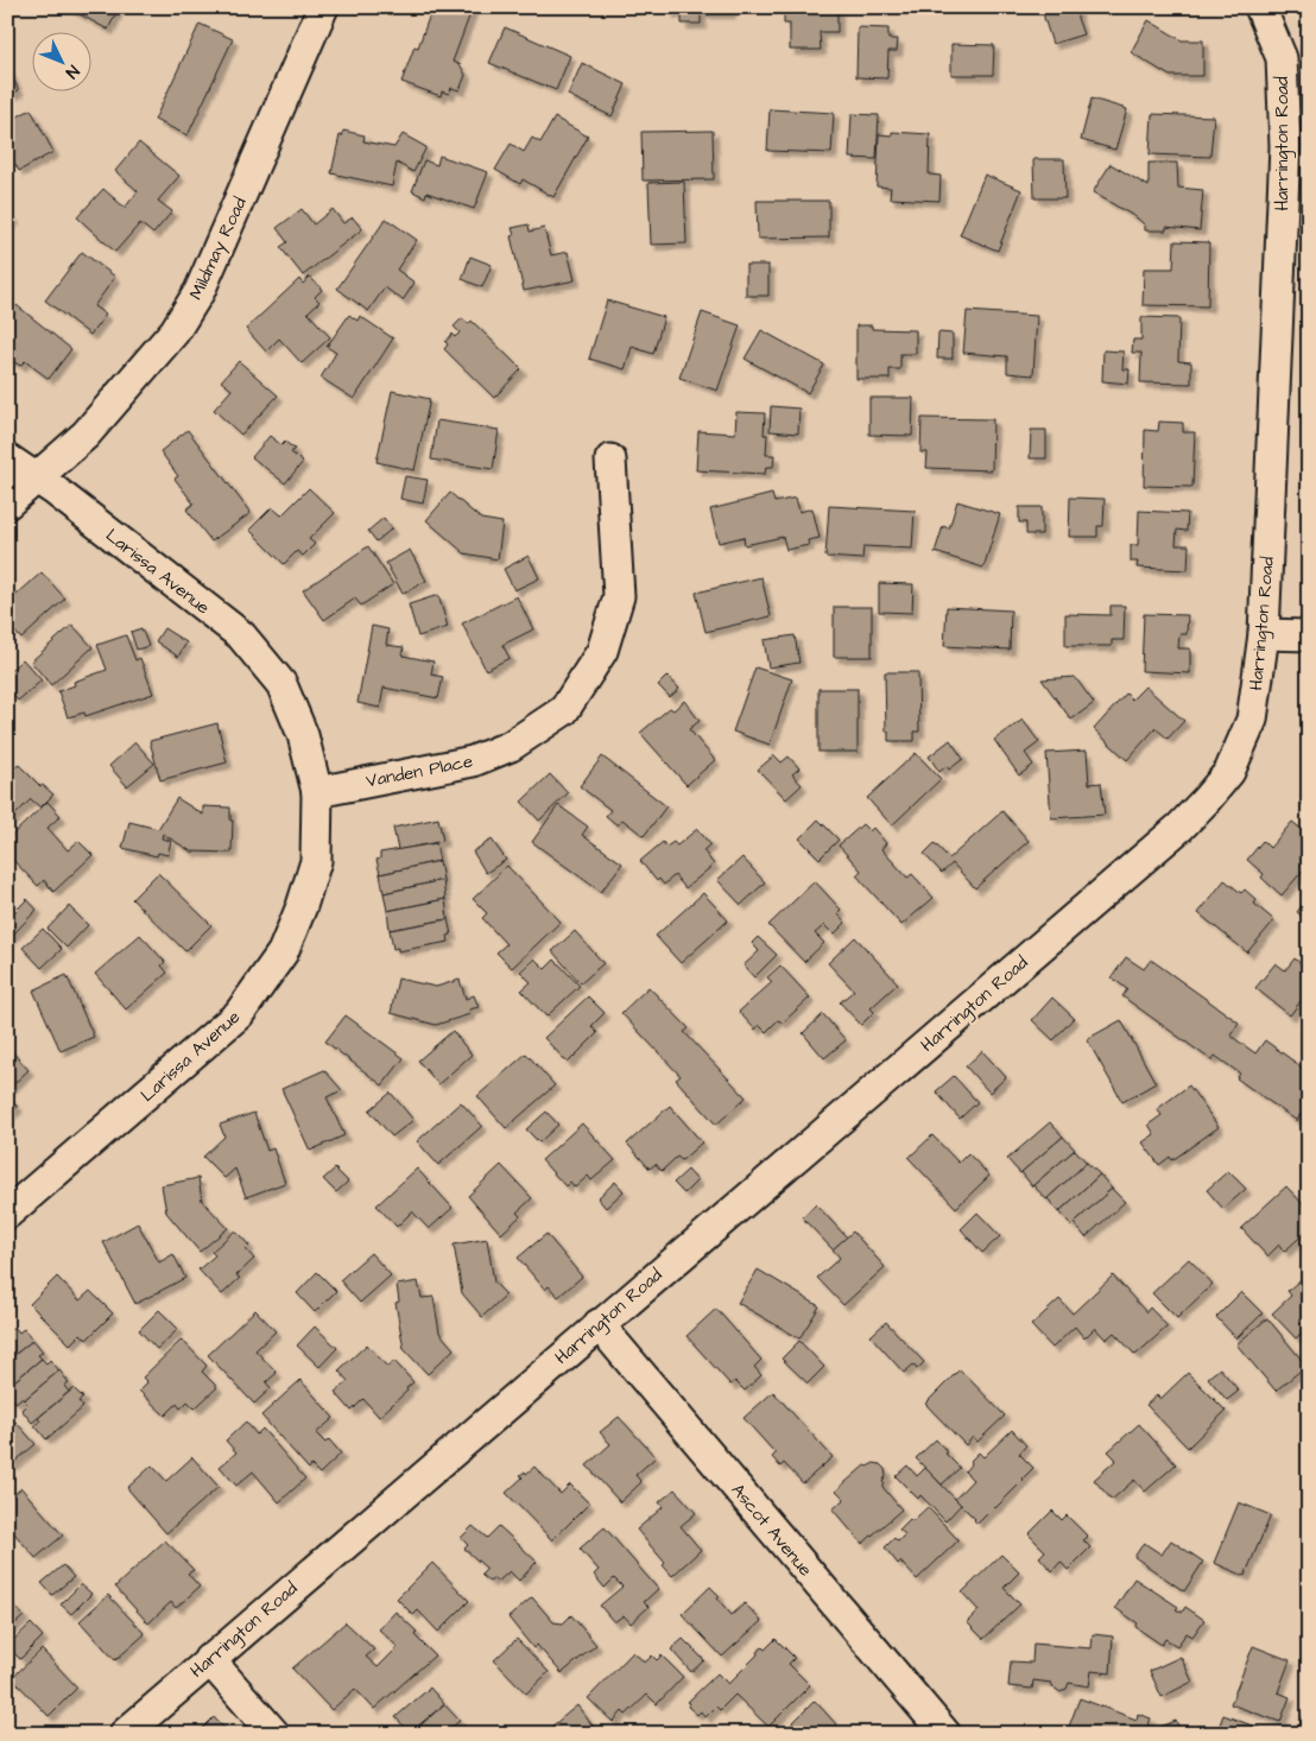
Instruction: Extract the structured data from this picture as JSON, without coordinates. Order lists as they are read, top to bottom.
{
  "streets": {
    "street": [
      "Harrington Road",
      "Mildmay Road",
      "Larissa Avenue",
      "Vanden Place",
      "Ascot Avenue"
    ]
  },
  "crossings": [
    ["Harrington Road", "Ascot Avenue"],
    ["Mildmay Road", "Larissa Avenue"],
    ["Larissa Avenue", "Vanden Place"]
  ],
  "north": "bottom right"
}
